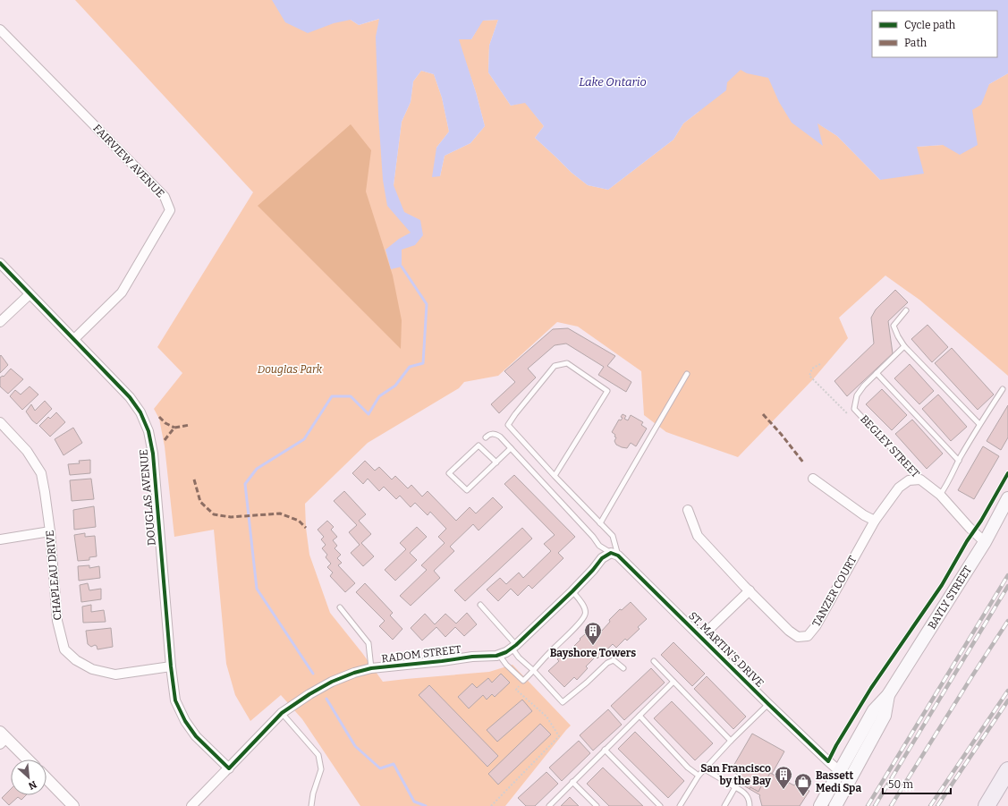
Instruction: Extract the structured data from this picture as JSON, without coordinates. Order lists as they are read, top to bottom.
{
  "streets": {
    "main road": ["BAYLY STREET"],
    "street": [
      "FAIRVIEW AVENUE",
      "BEGLEY STREET",
      "DOUGLAS AVENUE",
      "CHAPLEAU DRIVE",
      "TANZER COURT",
      "ST. MARTIN'S DRIVE",
      "RADOM STREET"
    ]
  },
  "crossings": [
    ["FAIRVIEW AVENUE", "DOUGLAS AVENUE"],
    ["BEGLEY STREET", "TANZER COURT"],
    ["BEGLEY STREET", "BAYLY STREET"],
    ["DOUGLAS AVENUE", "CHAPLEAU DRIVE"],
    ["DOUGLAS AVENUE", "RADOM STREET"],
    ["BAYLY STREET", "ST. MARTIN'S DRIVE"],
    ["ST. MARTIN'S DRIVE", "RADOM STREET"]
  ],
  "water": ["Lake Ontario"],
  "parks": ["Douglas Park"],
  "places": {
    "building": ["Bayshore Towers", "San Francisco by the Bay"],
    "shop": ["Bassett Medi Spa"]
  },
  "legend": ["Cycle path", "Path"],
  "scale_bar": "50 m",
  "north": "bottom right"
}
